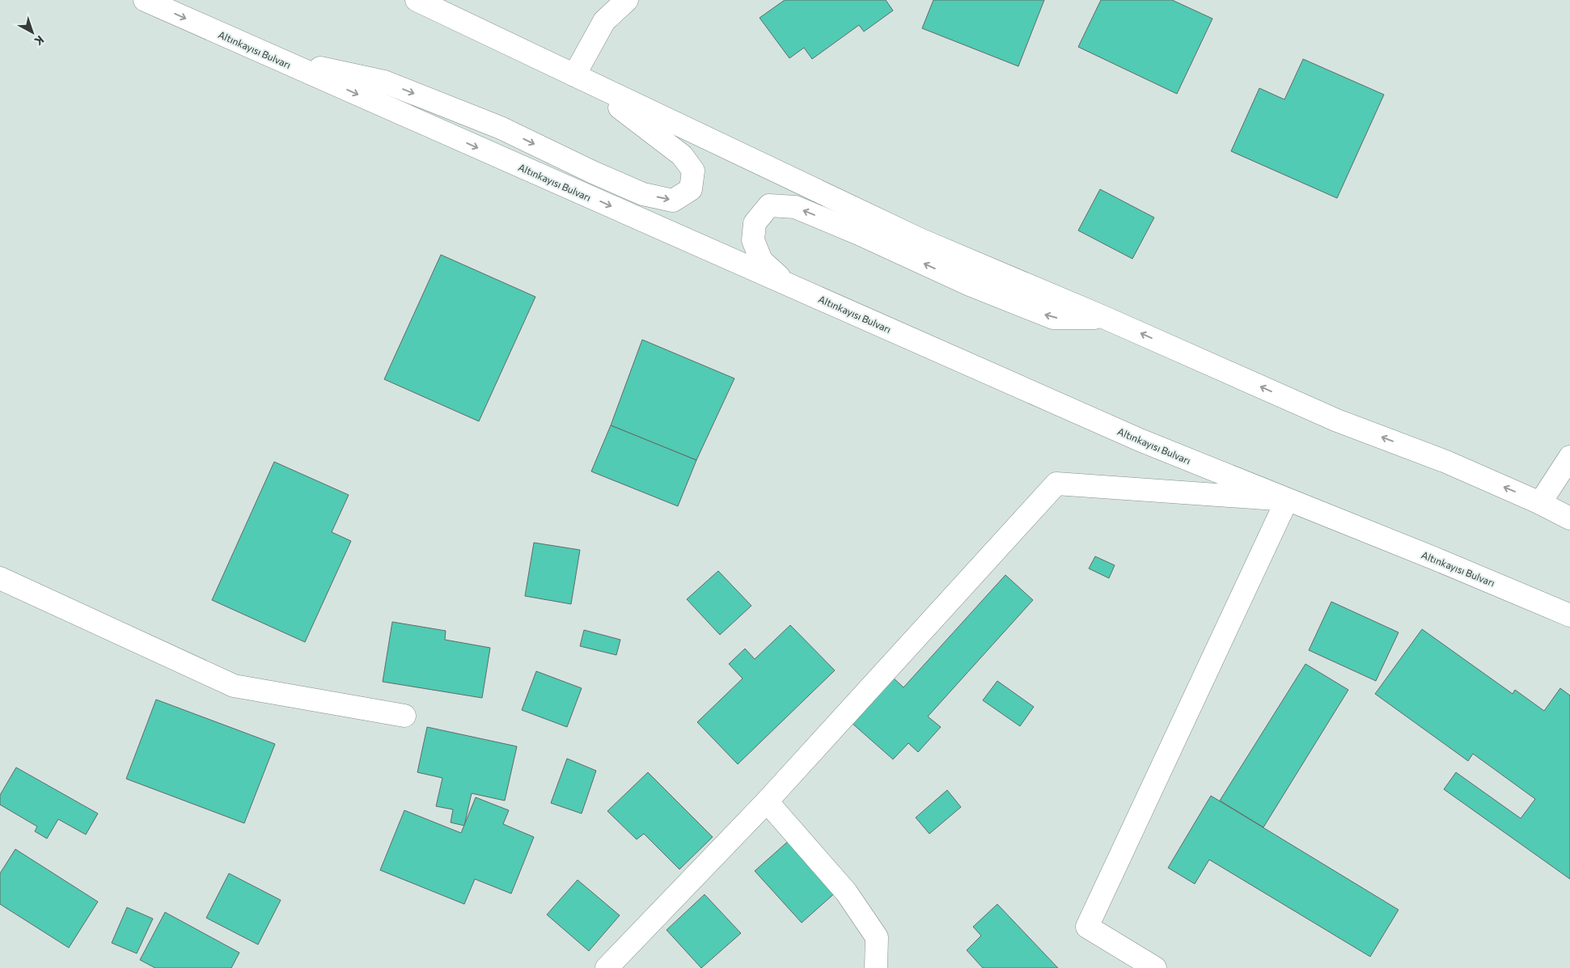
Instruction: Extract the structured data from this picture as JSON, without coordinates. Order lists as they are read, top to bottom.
{
  "streets": {
    "main road": ["Altınkayısı Bulvarı"]
  },
  "north": "bottom right"
}
